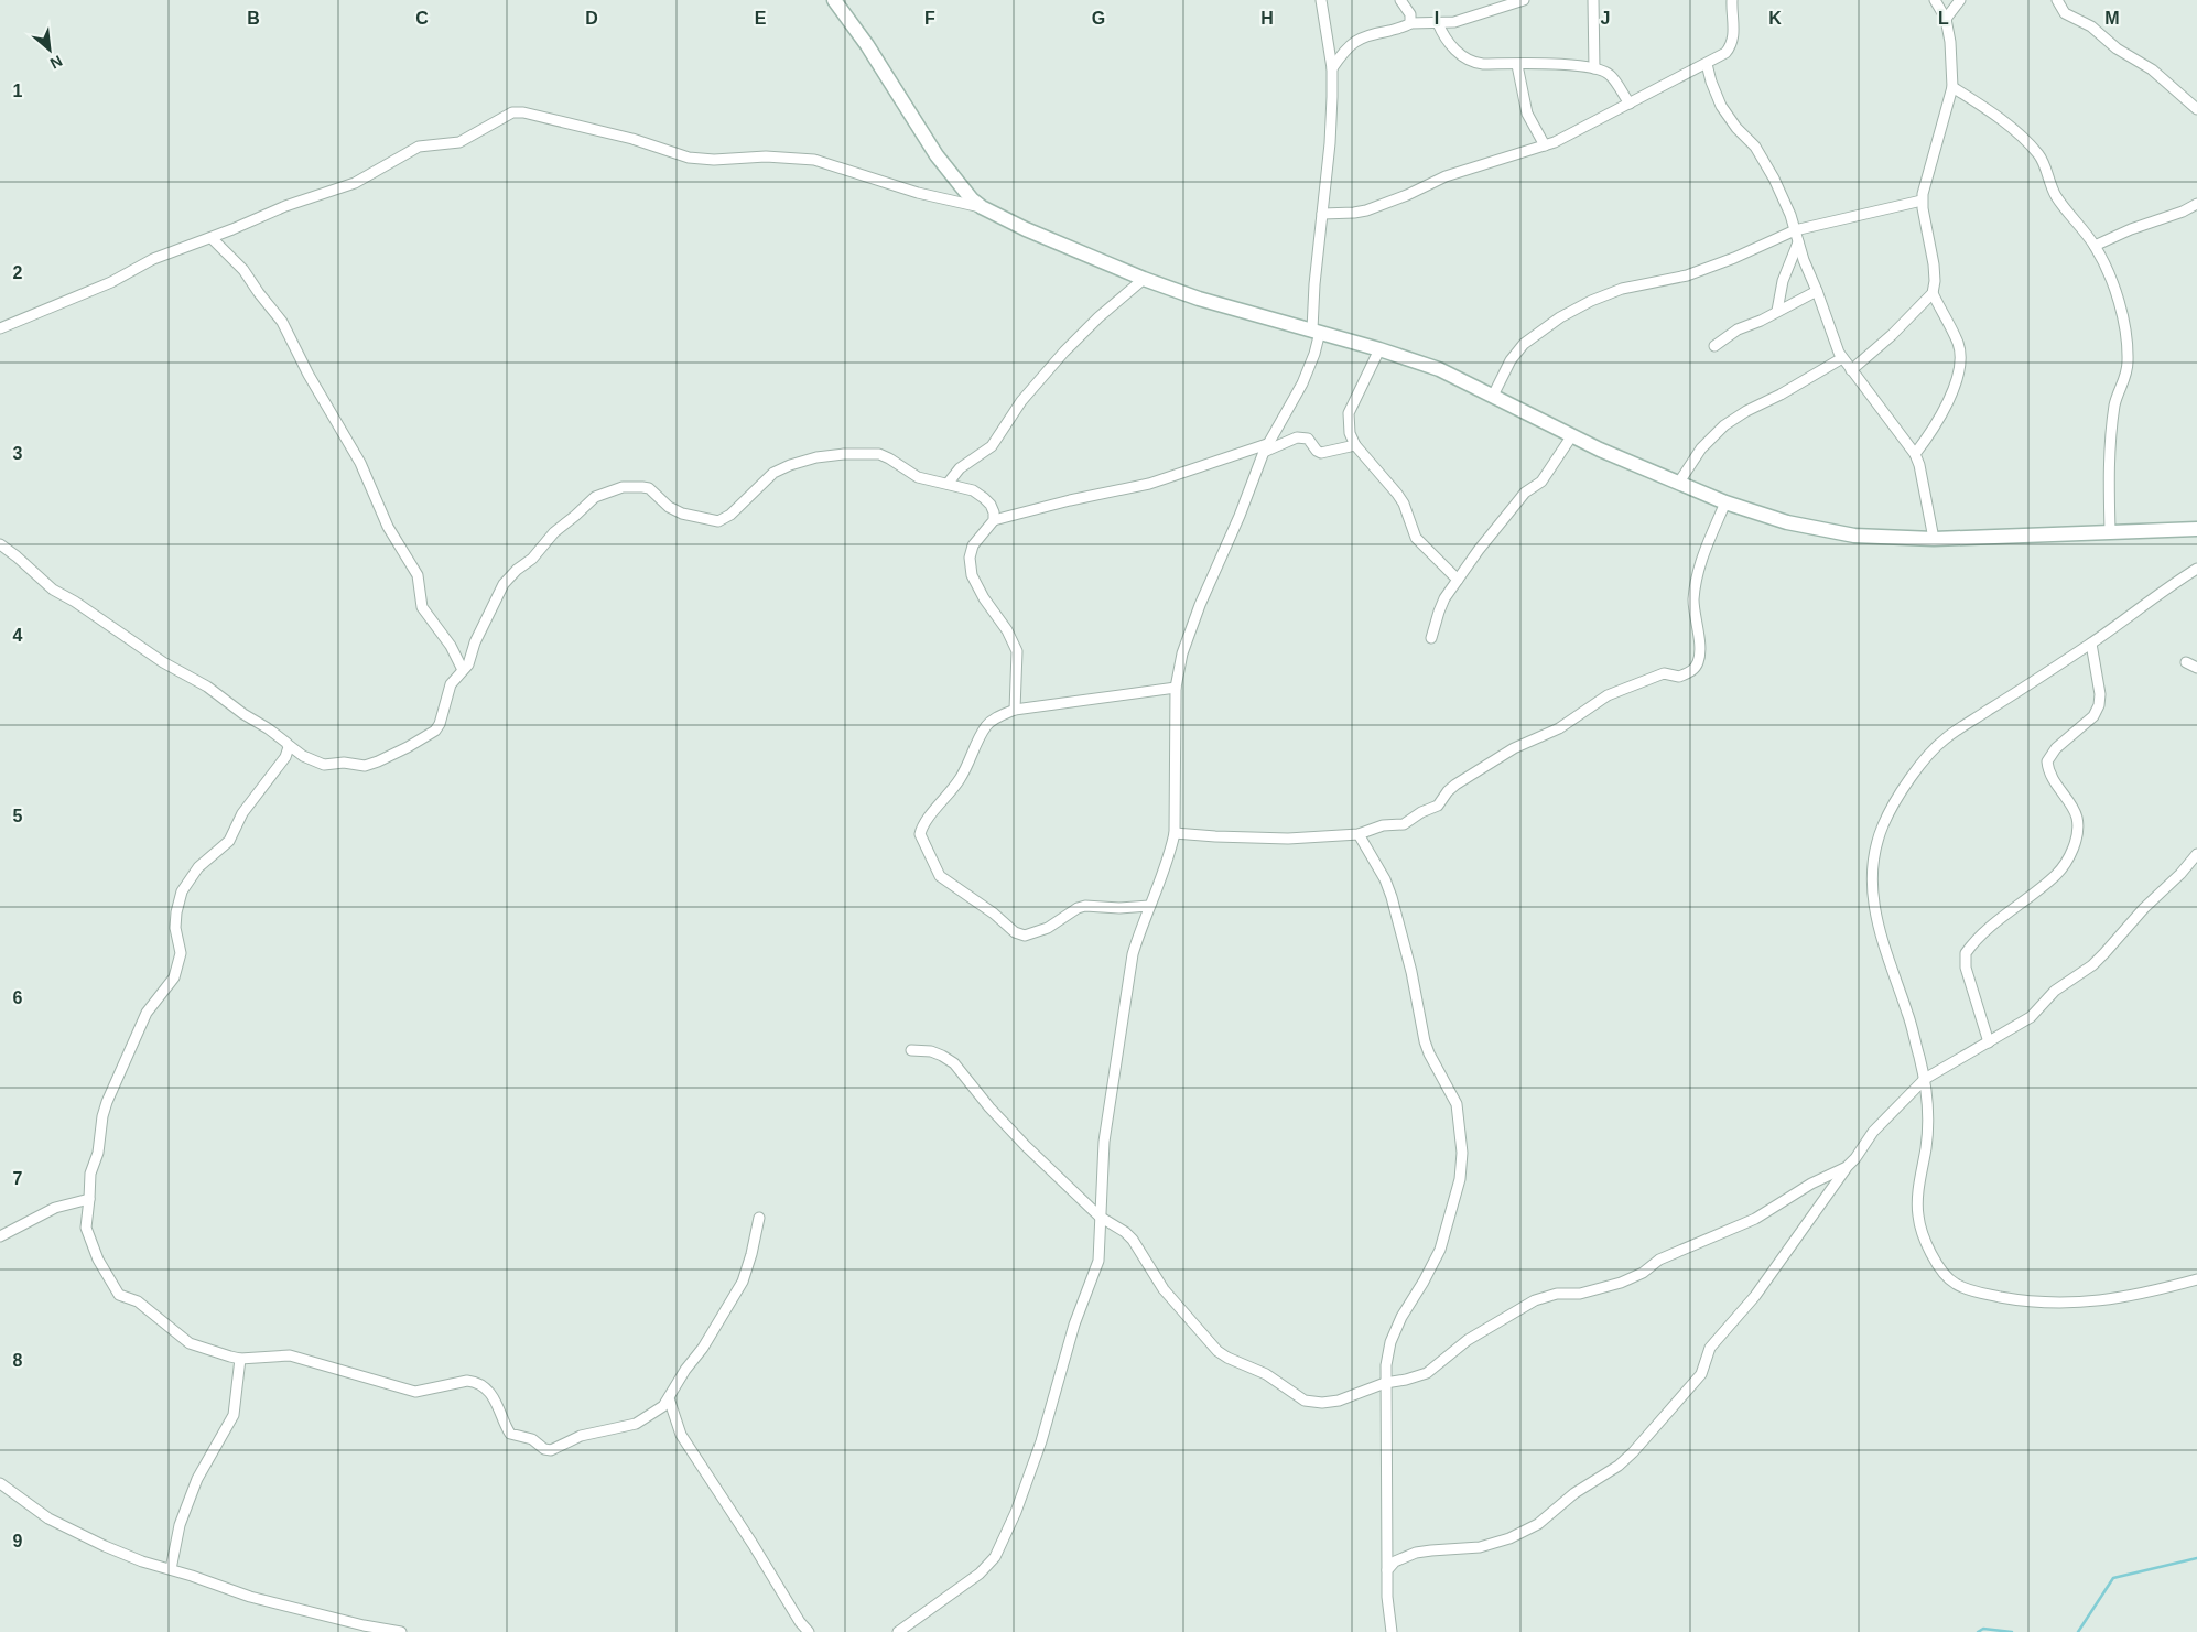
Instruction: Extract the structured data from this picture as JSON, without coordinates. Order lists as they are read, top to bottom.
{
  "north": "bottom right",
  "grid": {
    "columns": [
      "B",
      "C",
      "D",
      "E",
      "F",
      "G",
      "H",
      "I",
      "J",
      "K",
      "L",
      "M"
    ],
    "rows": [
      "1",
      "2",
      "3",
      "4",
      "5",
      "6",
      "7",
      "8",
      "9"
    ]
  }
}
